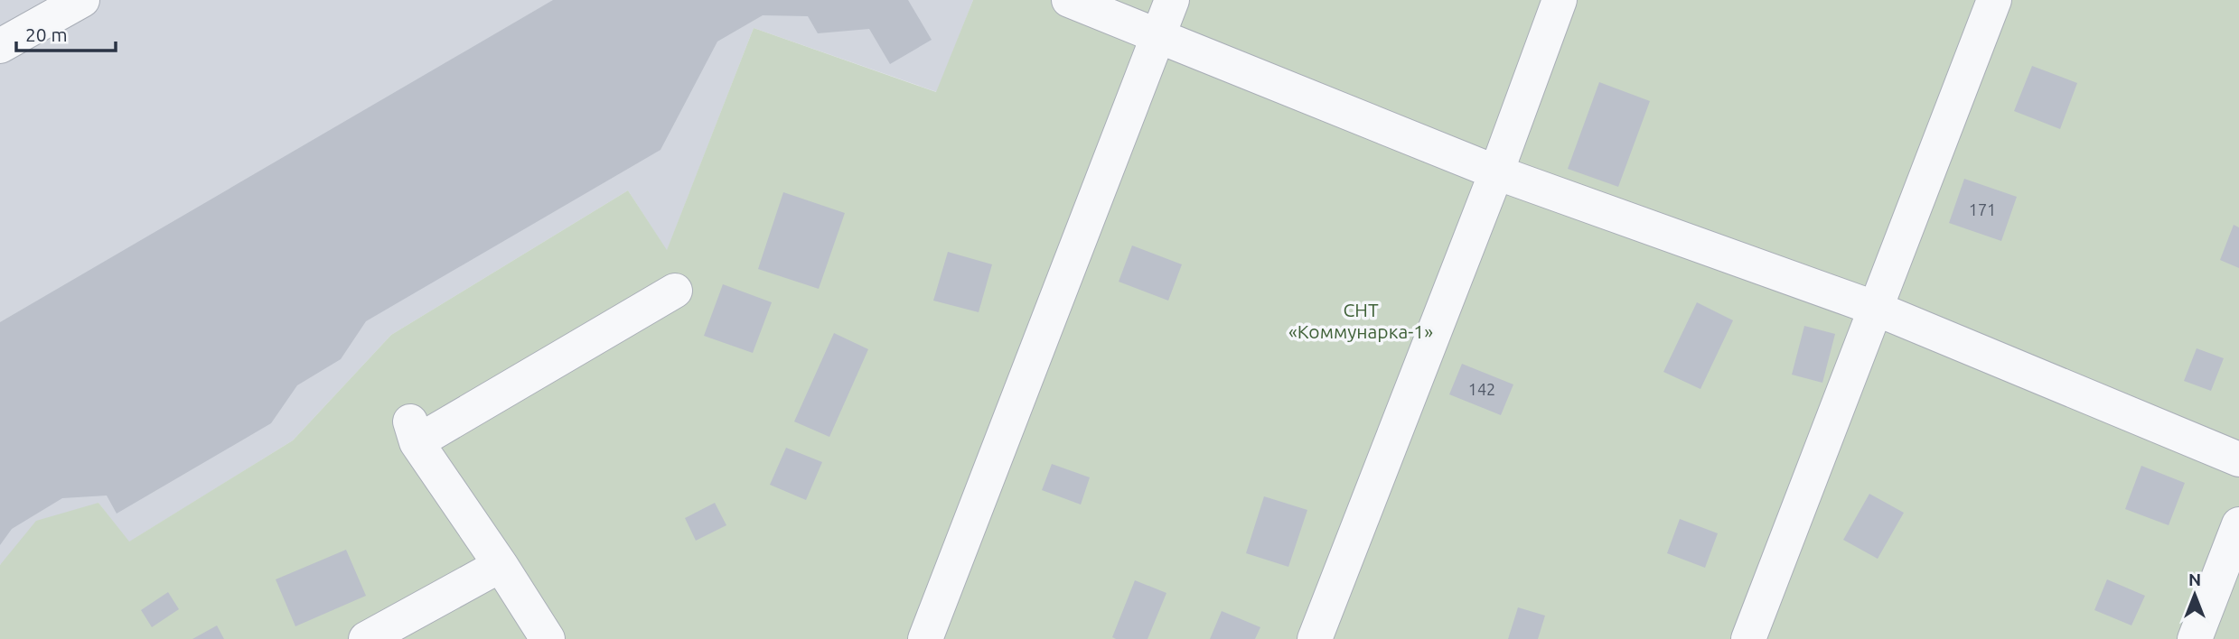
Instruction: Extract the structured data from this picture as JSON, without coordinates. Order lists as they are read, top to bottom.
{
  "parks": ["СНТ «Коммунарка-1»"],
  "house_numbers": ["171", "142"],
  "scale_bar": "20 m",
  "north": "top"
}
